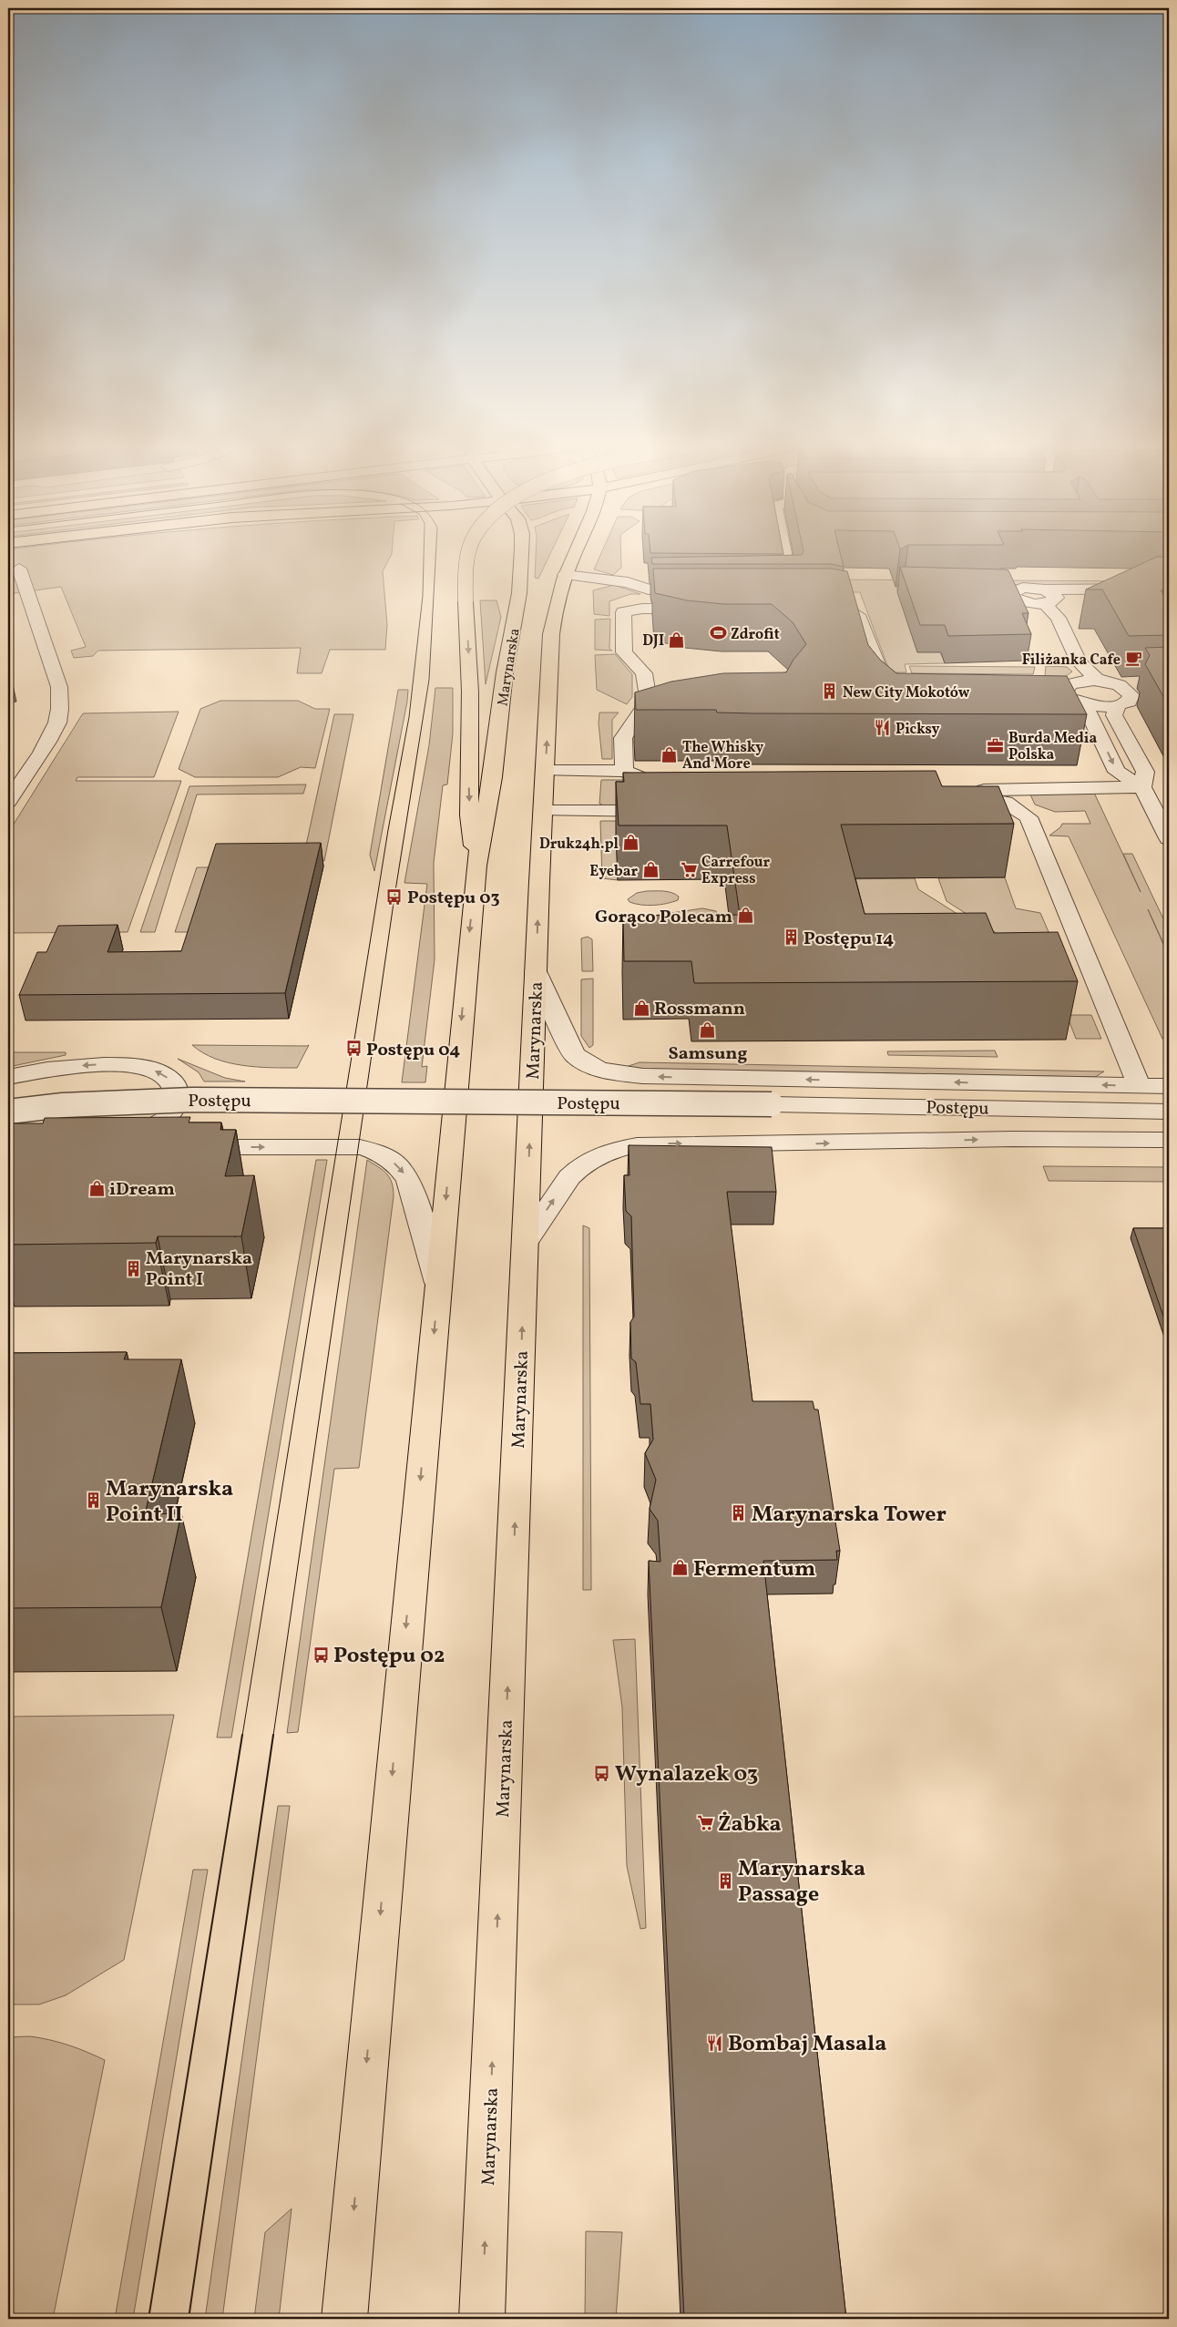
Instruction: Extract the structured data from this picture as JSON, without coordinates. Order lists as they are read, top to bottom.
{
  "streets": {
    "main road": ["Marynarska"],
    "street": ["Postępu"]
  },
  "places": {
    "sports": ["Zdrofit"],
    "shop": [
      "DJI",
      "The Whisky And More",
      "Druk24h.pl",
      "Eyebar",
      "Gorąco Polecam",
      "Rossmann",
      "Samsung",
      "iDream",
      "Fermentum"
    ],
    "cafe": ["Filiżanka Cafe"],
    "building": [
      "New City Mokotów",
      "Postępu 14",
      "Marynarska Point I",
      "Marynarska Point II",
      "Marynarska Tower",
      "Marynarska Passage"
    ],
    "restaurant": ["Picksy", "Bombaj Masala"],
    "office": ["Burda Media Polska"],
    "supermarket": ["Carrefour Express", "Żabka"],
    "bus stop": [
      "Postępu 03",
      "Postępu 04",
      "Postępu 02",
      "Wynalazek 03"
    ]
  }
}
